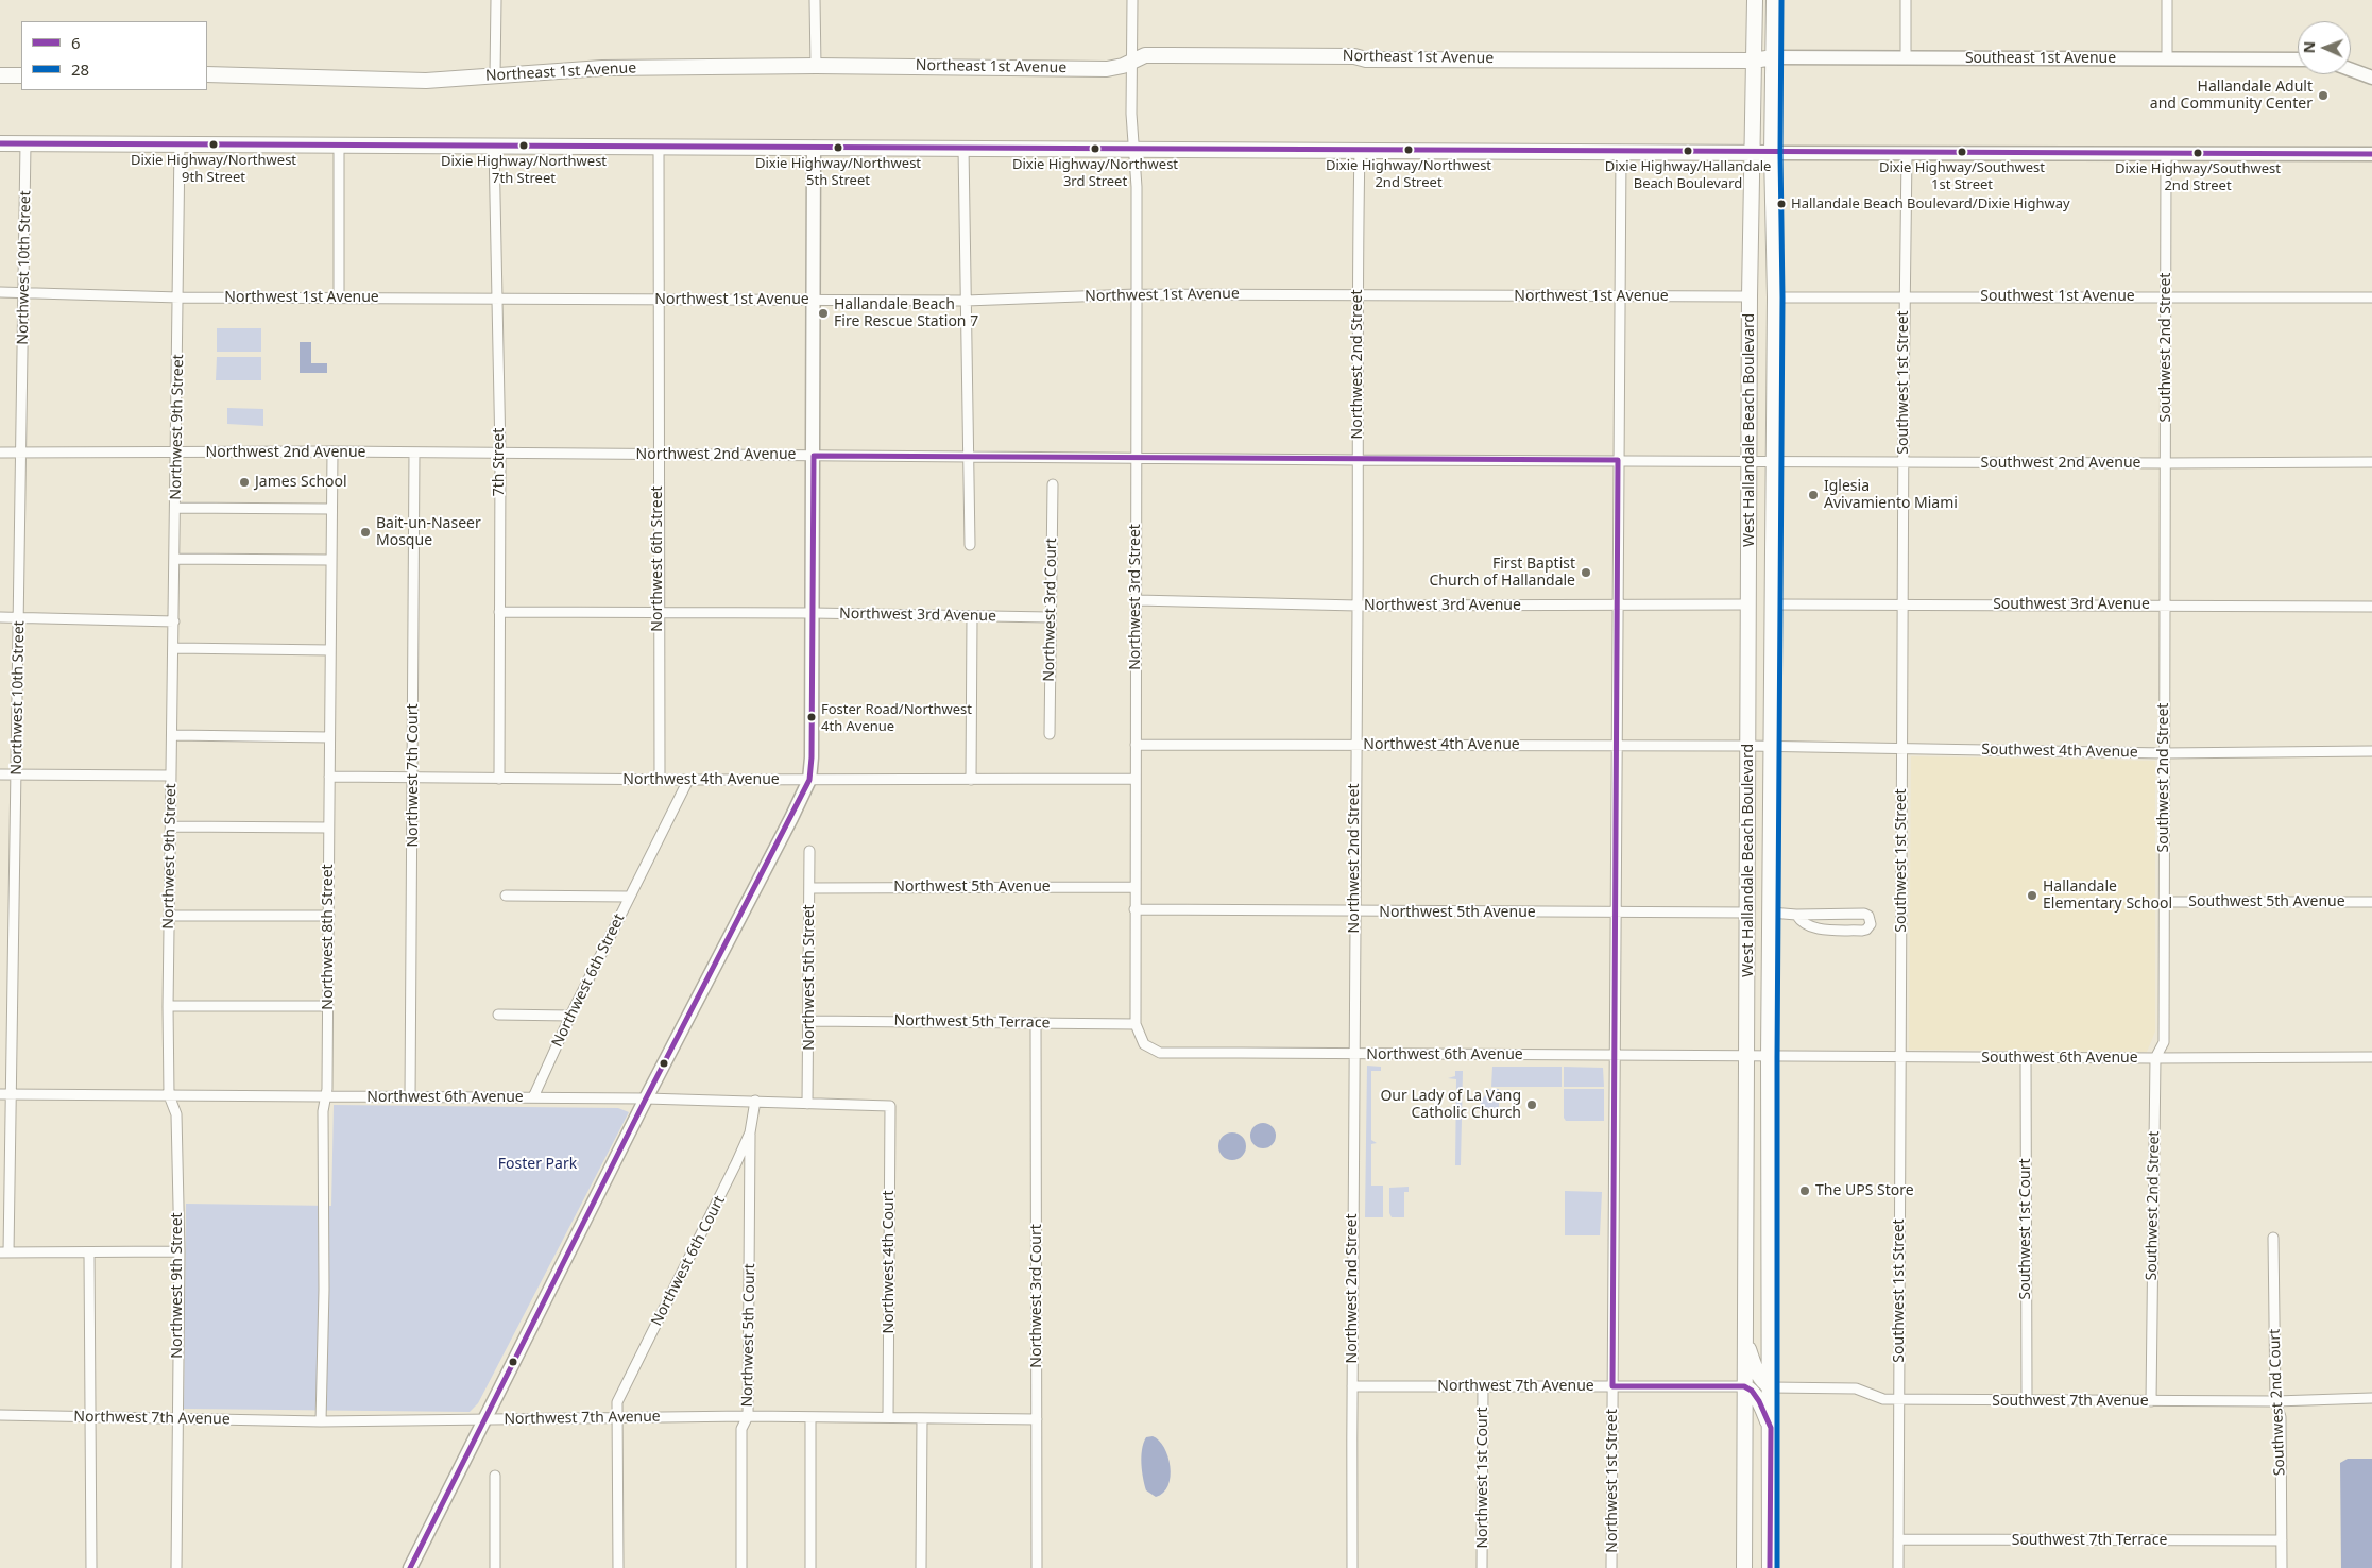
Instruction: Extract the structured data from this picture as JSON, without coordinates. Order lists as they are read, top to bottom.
{
  "streets": {
    "main road": ["Northeast 1st Avenue", "West Hallandale Beach Boulevard"],
    "street": [
      "Southeast 1st Avenue",
      "Northwest 10th Street",
      "Northwest 1st Avenue",
      "Southwest 1st Avenue",
      "Southwest 2nd Street",
      "Northwest 2nd Street",
      "Southwest 1st Street",
      "Northwest 9th Street",
      "Northwest 2nd Avenue",
      "7th Street",
      "Southwest 2nd Avenue",
      "Northwest 6th Street",
      "Northwest 3rd Street",
      "Southwest 3rd Avenue",
      "Northwest 3rd Avenue",
      "Northwest 3rd Court",
      "Northwest 4th Avenue",
      "Southwest 4th Avenue",
      "Northwest 7th Court",
      "Northwest 5th Avenue",
      "Southwest 5th Avenue",
      "Northwest 8th Street",
      "Northwest 5th Street",
      "Northwest 5th Terrace",
      "Northwest 6th Avenue",
      "Southwest 6th Avenue",
      "Southwest 1st Court",
      "Northwest 6th Court",
      "Northwest 4th Court",
      "Northwest 5th Court",
      "Northwest 7th Avenue",
      "Southwest 7th Avenue",
      "Southwest 2nd Court",
      "Northwest 1st Court",
      "Northwest 1st Street",
      "Southwest 7th Terrace"
    ]
  },
  "crossings": [
    ["Northeast 1st Avenue", "Southeast 1st Avenue"],
    ["Northeast 1st Avenue", "West Hallandale Beach Boulevard"],
    ["Northeast 1st Avenue", "Northwest 3rd Street"],
    ["Southeast 1st Avenue", "West Hallandale Beach Boulevard"],
    ["Northwest 10th Street", "Northwest 1st Avenue"],
    ["Northwest 10th Street", "Northwest 2nd Avenue"],
    ["Northwest 10th Street", "Northwest 6th Avenue"],
    ["Northwest 1st Avenue", "Northwest 2nd Street"],
    ["Northwest 1st Avenue", "Northwest 9th Street"],
    ["Northwest 1st Avenue", "West Hallandale Beach Boulevard"],
    ["Northwest 1st Avenue", "7th Street"],
    ["Northwest 1st Avenue", "Northwest 6th Street"],
    ["Northwest 1st Avenue", "Northwest 3rd Street"],
    ["Northwest 1st Avenue", "Northwest 1st Street"],
    ["Southwest 1st Avenue", "Southwest 2nd Street"],
    ["Southwest 1st Avenue", "Southwest 1st Street"],
    ["Southwest 1st Avenue", "West Hallandale Beach Boulevard"],
    ["Southwest 2nd Street", "Southwest 2nd Avenue"],
    ["Southwest 2nd Street", "Southwest 3rd Avenue"],
    ["Southwest 2nd Street", "Southwest 4th Avenue"],
    ["Southwest 2nd Street", "Southwest 5th Avenue"],
    ["Southwest 2nd Street", "Southwest 6th Avenue"],
    ["Southwest 2nd Street", "Southwest 7th Avenue"],
    ["Northwest 2nd Street", "Northwest 2nd Avenue"],
    ["Northwest 2nd Street", "Northwest 3rd Avenue"],
    ["Northwest 2nd Street", "Northwest 4th Avenue"],
    ["Northwest 2nd Street", "Northwest 5th Avenue"],
    ["Northwest 2nd Street", "Northwest 6th Avenue"],
    ["Northwest 2nd Street", "Northwest 7th Avenue"],
    ["Southwest 1st Street", "Southwest 2nd Avenue"],
    ["Southwest 1st Street", "Southwest 3rd Avenue"],
    ["Southwest 1st Street", "Southwest 4th Avenue"],
    ["Southwest 1st Street", "Southwest 6th Avenue"],
    ["Southwest 1st Street", "Southwest 7th Avenue"],
    ["Southwest 1st Street", "Southwest 7th Terrace"],
    ["Northwest 9th Street", "Northwest 2nd Avenue"],
    ["Northwest 9th Street", "Northwest 6th Avenue"],
    ["Northwest 9th Street", "Northwest 7th Avenue"],
    ["West Hallandale Beach Boulevard", "Northwest 2nd Avenue"],
    ["West Hallandale Beach Boulevard", "Southwest 2nd Avenue"],
    ["West Hallandale Beach Boulevard", "Southwest 3rd Avenue"],
    ["West Hallandale Beach Boulevard", "Northwest 3rd Avenue"],
    ["West Hallandale Beach Boulevard", "Northwest 4th Avenue"],
    ["West Hallandale Beach Boulevard", "Southwest 4th Avenue"],
    ["West Hallandale Beach Boulevard", "Northwest 5th Avenue"],
    ["West Hallandale Beach Boulevard", "Northwest 6th Avenue"],
    ["West Hallandale Beach Boulevard", "Southwest 6th Avenue"],
    ["West Hallandale Beach Boulevard", "Northwest 7th Avenue"],
    ["West Hallandale Beach Boulevard", "Southwest 7th Avenue"],
    ["Northwest 2nd Avenue", "7th Street"],
    ["Northwest 2nd Avenue", "Southwest 2nd Avenue"],
    ["Northwest 2nd Avenue", "Northwest 6th Street"],
    ["Northwest 2nd Avenue", "Northwest 3rd Street"],
    ["Northwest 2nd Avenue", "Northwest 7th Court"],
    ["Northwest 2nd Avenue", "Northwest 8th Street"],
    ["Northwest 2nd Avenue", "Northwest 1st Street"],
    ["7th Street", "Northwest 3rd Avenue"],
    ["7th Street", "Northwest 4th Avenue"],
    ["Northwest 6th Street", "Northwest 3rd Avenue"],
    ["Northwest 6th Street", "Northwest 4th Avenue"],
    ["Northwest 6th Street", "Northwest 6th Avenue"],
    ["Northwest 3rd Street", "Northwest 3rd Avenue"],
    ["Northwest 3rd Street", "Northwest 4th Avenue"],
    ["Northwest 3rd Street", "Northwest 5th Avenue"],
    ["Northwest 3rd Street", "Northwest 5th Terrace"],
    ["Northwest 3rd Street", "Northwest 6th Avenue"],
    ["Northwest 3rd Avenue", "Northwest 3rd Court"],
    ["Northwest 3rd Avenue", "Northwest 1st Street"],
    ["Northwest 3rd Court", "Northwest 5th Terrace"],
    ["Northwest 3rd Court", "Northwest 7th Avenue"],
    ["Northwest 4th Avenue", "Southwest 4th Avenue"],
    ["Northwest 4th Avenue", "Northwest 7th Court"],
    ["Northwest 4th Avenue", "Northwest 8th Street"],
    ["Northwest 4th Avenue", "Northwest 1st Street"],
    ["Northwest 7th Court", "Northwest 6th Avenue"],
    ["Northwest 5th Avenue", "Northwest 5th Street"],
    ["Northwest 5th Avenue", "Northwest 1st Street"],
    ["Northwest 8th Street", "Northwest 6th Avenue"],
    ["Northwest 8th Street", "Northwest 7th Avenue"],
    ["Northwest 5th Street", "Northwest 5th Terrace"],
    ["Northwest 5th Street", "Northwest 6th Avenue"],
    ["Northwest 6th Avenue", "Southwest 6th Avenue"],
    ["Northwest 6th Avenue", "Northwest 6th Court"],
    ["Northwest 6th Avenue", "Northwest 4th Court"],
    ["Northwest 6th Avenue", "Northwest 1st Street"],
    ["Southwest 6th Avenue", "Southwest 1st Court"],
    ["Southwest 1st Court", "Southwest 7th Avenue"],
    ["Northwest 6th Court", "Northwest 5th Court"],
    ["Northwest 6th Court", "Northwest 7th Avenue"],
    ["Northwest 4th Court", "Northwest 7th Avenue"],
    ["Northwest 5th Court", "Northwest 7th Avenue"],
    ["Northwest 7th Avenue", "Northwest 1st Court"],
    ["Northwest 7th Avenue", "Northwest 1st Street"],
    ["Southwest 7th Avenue", "Southwest 2nd Court"],
    ["Southwest 2nd Court", "Southwest 7th Terrace"]
  ],
  "parks": ["Foster Park"],
  "places": [
    "Hallandale Adult and Community Center",
    "Dixie Highway/Northwest 9th Street",
    "Dixie Highway/Northwest 7th Street",
    "Dixie Highway/Northwest 5th Street",
    "Dixie Highway/Northwest 3rd Street",
    "Dixie Highway/Northwest 2nd Street",
    "Dixie Highway/Hallandale Beach Boulevard",
    "Dixie Highway/Southwest 1st Street",
    "Dixie Highway/Southwest 2nd Street",
    "Hallandale Beach Boulevard/Dixie Highway",
    "Hallandale Beach Fire Rescue Station 7",
    "James School",
    "Iglesia Avivamiento Miami",
    "Bait-un-Naseer Mosque",
    "First Baptist Church of Hallandale",
    "Foster Road/Northwest 4th Avenue",
    "Hallandale Elementary School",
    "Our Lady of La Vang Catholic Church",
    "The UPS Store"
  ],
  "lines": ["transit line 28", "transit line 6"],
  "legend": ["6", "28"],
  "north": "left"
}
